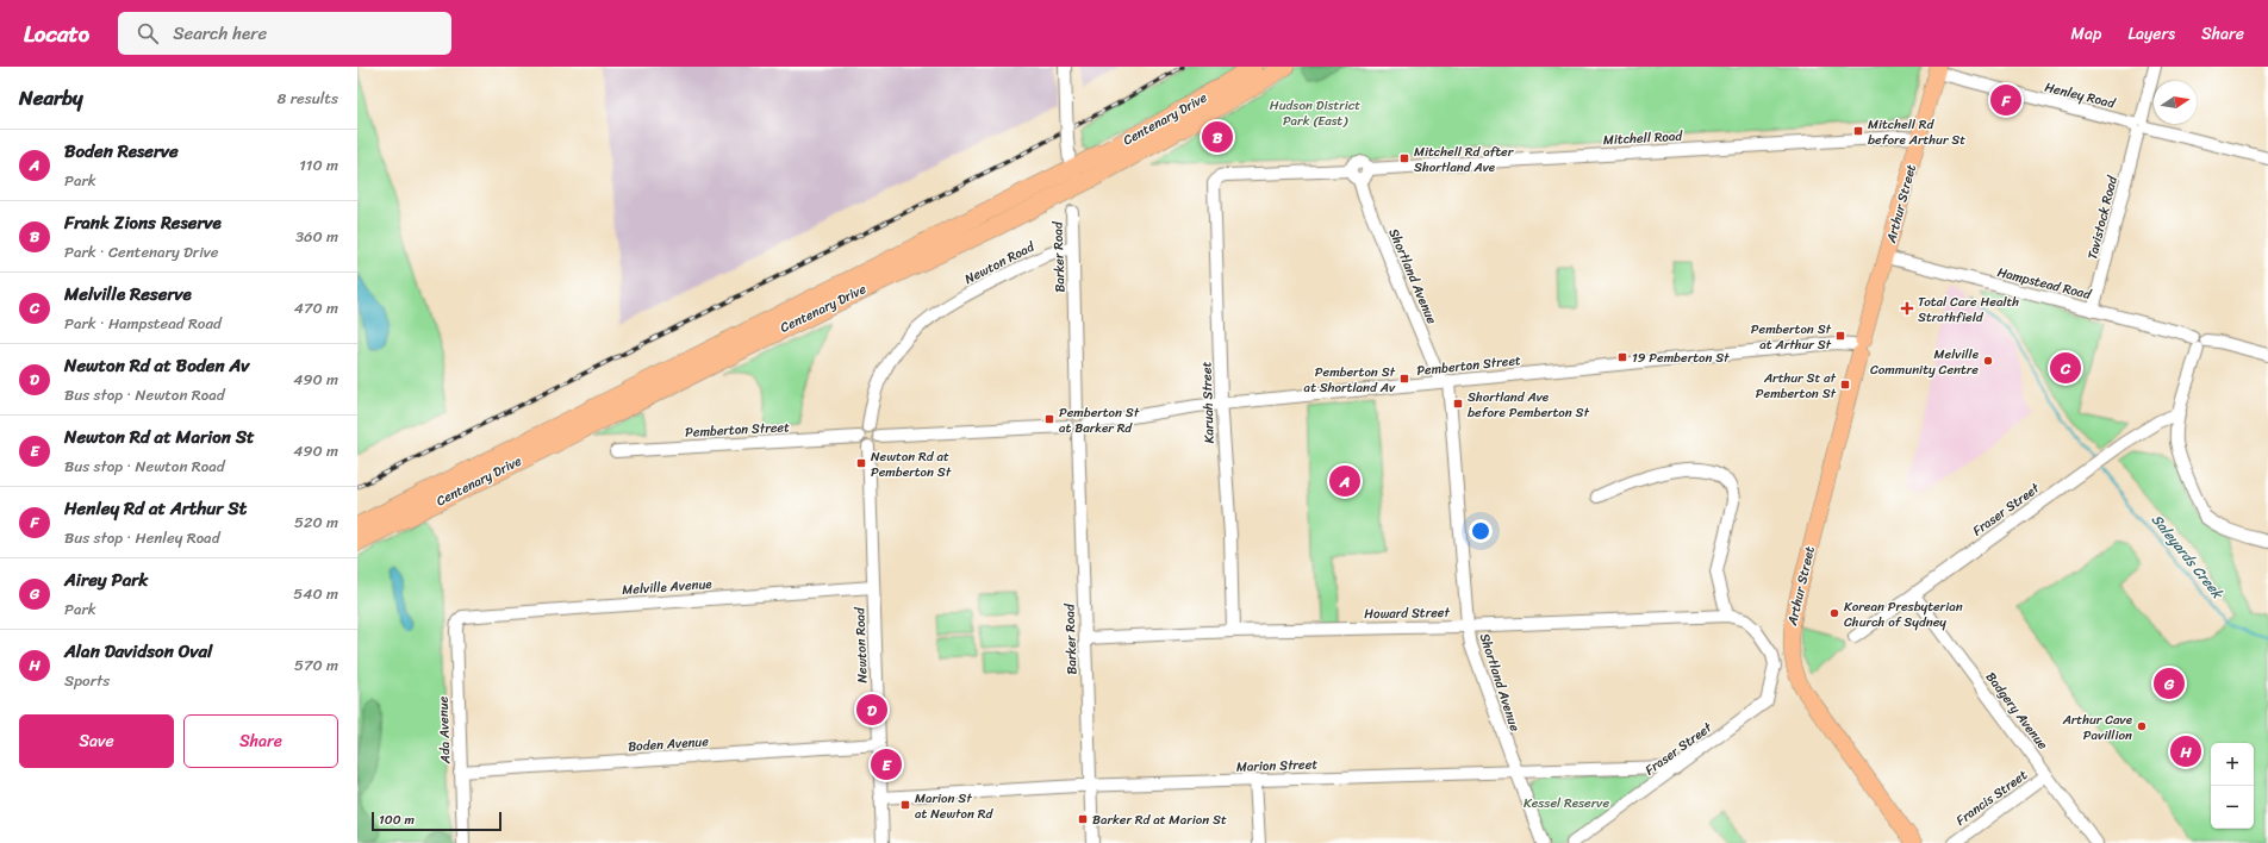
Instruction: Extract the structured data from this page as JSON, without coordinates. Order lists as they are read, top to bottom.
{
  "streets": {
    "highway": ["Centenary Drive"],
    "main road": ["Arthur Street"],
    "street": [
      "Henley Road",
      "Mitchell Road",
      "Tavistock Road",
      "Barker Road",
      "Newton Road",
      "Shortland Avenue",
      "Hampstead Road",
      "Pemberton Street",
      "Karuah Street",
      "Fraser Street",
      "Melville Avenue",
      "Howard Street",
      "Badgery Avenue",
      "Ada Avenue",
      "Boden Avenue",
      "Marion Street",
      "Francis Street"
    ]
  },
  "crossings": [
    ["Henley Road", "Arthur Street"],
    ["Henley Road", "Tavistock Road"],
    ["Mitchell Road", "Arthur Street"],
    ["Mitchell Road", "Shortland Avenue"],
    ["Mitchell Road", "Karuah Street"],
    ["Arthur Street", "Hampstead Road"],
    ["Arthur Street", "Pemberton Street"],
    ["Tavistock Road", "Hampstead Road"],
    ["Barker Road", "Newton Road"],
    ["Barker Road", "Pemberton Street"],
    ["Barker Road", "Howard Street"],
    ["Barker Road", "Marion Street"],
    ["Newton Road", "Pemberton Street"],
    ["Newton Road", "Melville Avenue"],
    ["Newton Road", "Boden Avenue"],
    ["Newton Road", "Marion Street"],
    ["Shortland Avenue", "Pemberton Street"],
    ["Shortland Avenue", "Karuah Street"],
    ["Shortland Avenue", "Howard Street"],
    ["Shortland Avenue", "Marion Street"],
    ["Pemberton Street", "Karuah Street"],
    ["Karuah Street", "Howard Street"],
    ["Fraser Street", "Howard Street"],
    ["Fraser Street", "Badgery Avenue"],
    ["Fraser Street", "Marion Street"],
    ["Melville Avenue", "Ada Avenue"],
    ["Badgery Avenue", "Francis Street"],
    ["Ada Avenue", "Boden Avenue"]
  ],
  "water": ["Saleyards Creek"],
  "parks": ["Hudson District Park (East)", "Kessel Reserve"],
  "places": {
    "transit": [
      "Mitchell Rd before Arthur St",
      "Mitchell Rd after Shortland Ave",
      "Pemberton St at Arthur St",
      "19 Pemberton St",
      "Pemberton St at Shortland Av",
      "Arthur St at Pemberton St",
      "Shortland Ave before Pemberton St",
      "Pemberton St at Barker Rd",
      "Newton Rd at Pemberton St",
      "Marion St at Newton Rd",
      "Barker Rd at Marion St"
    ],
    "health": ["Total Care Health Strathfield"],
    "other": ["Melville Community Centre", "Korean Presbyterian Church of Sydney", "Arthur Cave Pavillion"]
  },
  "scale_bar": "100 m",
  "north": "right",
  "page": {
    "header": "Locato",
    "search": "Search here",
    "nav": ["Map", "Layers", "Share"],
    "heading": ["Nearby", "8 results"],
    "pins": [
      "F",
      "B",
      "C",
      "A",
      "G",
      "D",
      "H",
      "E"
    ],
    "list": [
      {
        "mark": "A",
        "name": "Boden Reserve",
        "note": "Park",
        "value": "110 m"
      },
      {
        "mark": "B",
        "name": "Frank Zions Reserve",
        "note": "Park · Centenary Drive",
        "value": "360 m"
      },
      {
        "mark": "C",
        "name": "Melville Reserve",
        "note": "Park · Hampstead Road",
        "value": "470 m"
      },
      {
        "mark": "D",
        "name": "Newton Rd at Boden Av",
        "note": "Bus stop · Newton Road",
        "value": "490 m"
      },
      {
        "mark": "E",
        "name": "Newton Rd at Marion St",
        "note": "Bus stop · Newton Road",
        "value": "490 m"
      },
      {
        "mark": "F",
        "name": "Henley Rd at Arthur St",
        "note": "Bus stop · Henley Road",
        "value": "520 m"
      },
      {
        "mark": "G",
        "name": "Airey Park",
        "note": "Park",
        "value": "540 m"
      },
      {
        "mark": "H",
        "name": "Alan Davidson Oval",
        "note": "Sports",
        "value": "570 m"
      }
    ],
    "buttons": ["Save", "Share"],
    "map_buttons": ["+", "−"],
    "scale": "100 m"
  }
}
